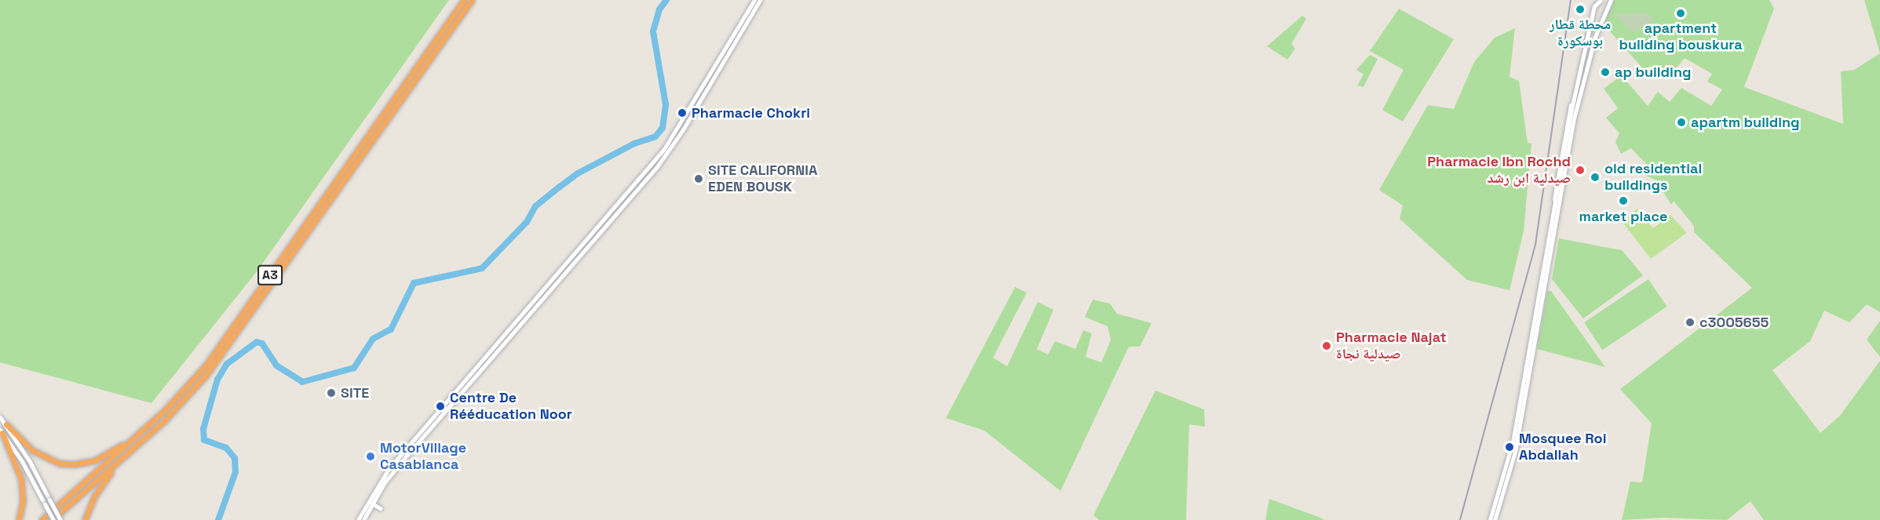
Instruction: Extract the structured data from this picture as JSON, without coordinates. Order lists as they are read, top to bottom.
{
  "streets": {
    "highway": ["A3"]
  },
  "places": [
    "محطة قطار بوسكورة",
    "apartment building bouskura",
    "ap building",
    "Pharmacie Chokri",
    "apartm building",
    "Pharmacie Ibn Rochd صيدلية ابن رشد",
    "old residential buildings",
    "SITE CALIFORNIA EDEN BOUSK",
    "market place",
    "c3005655",
    "Pharmacie Najat صيدلية نجاة",
    "SITE",
    "Centre De Rééducation Noor",
    "Mosquee Roi Abdallah",
    "MotorVillage Casablanca"
  ]
}
